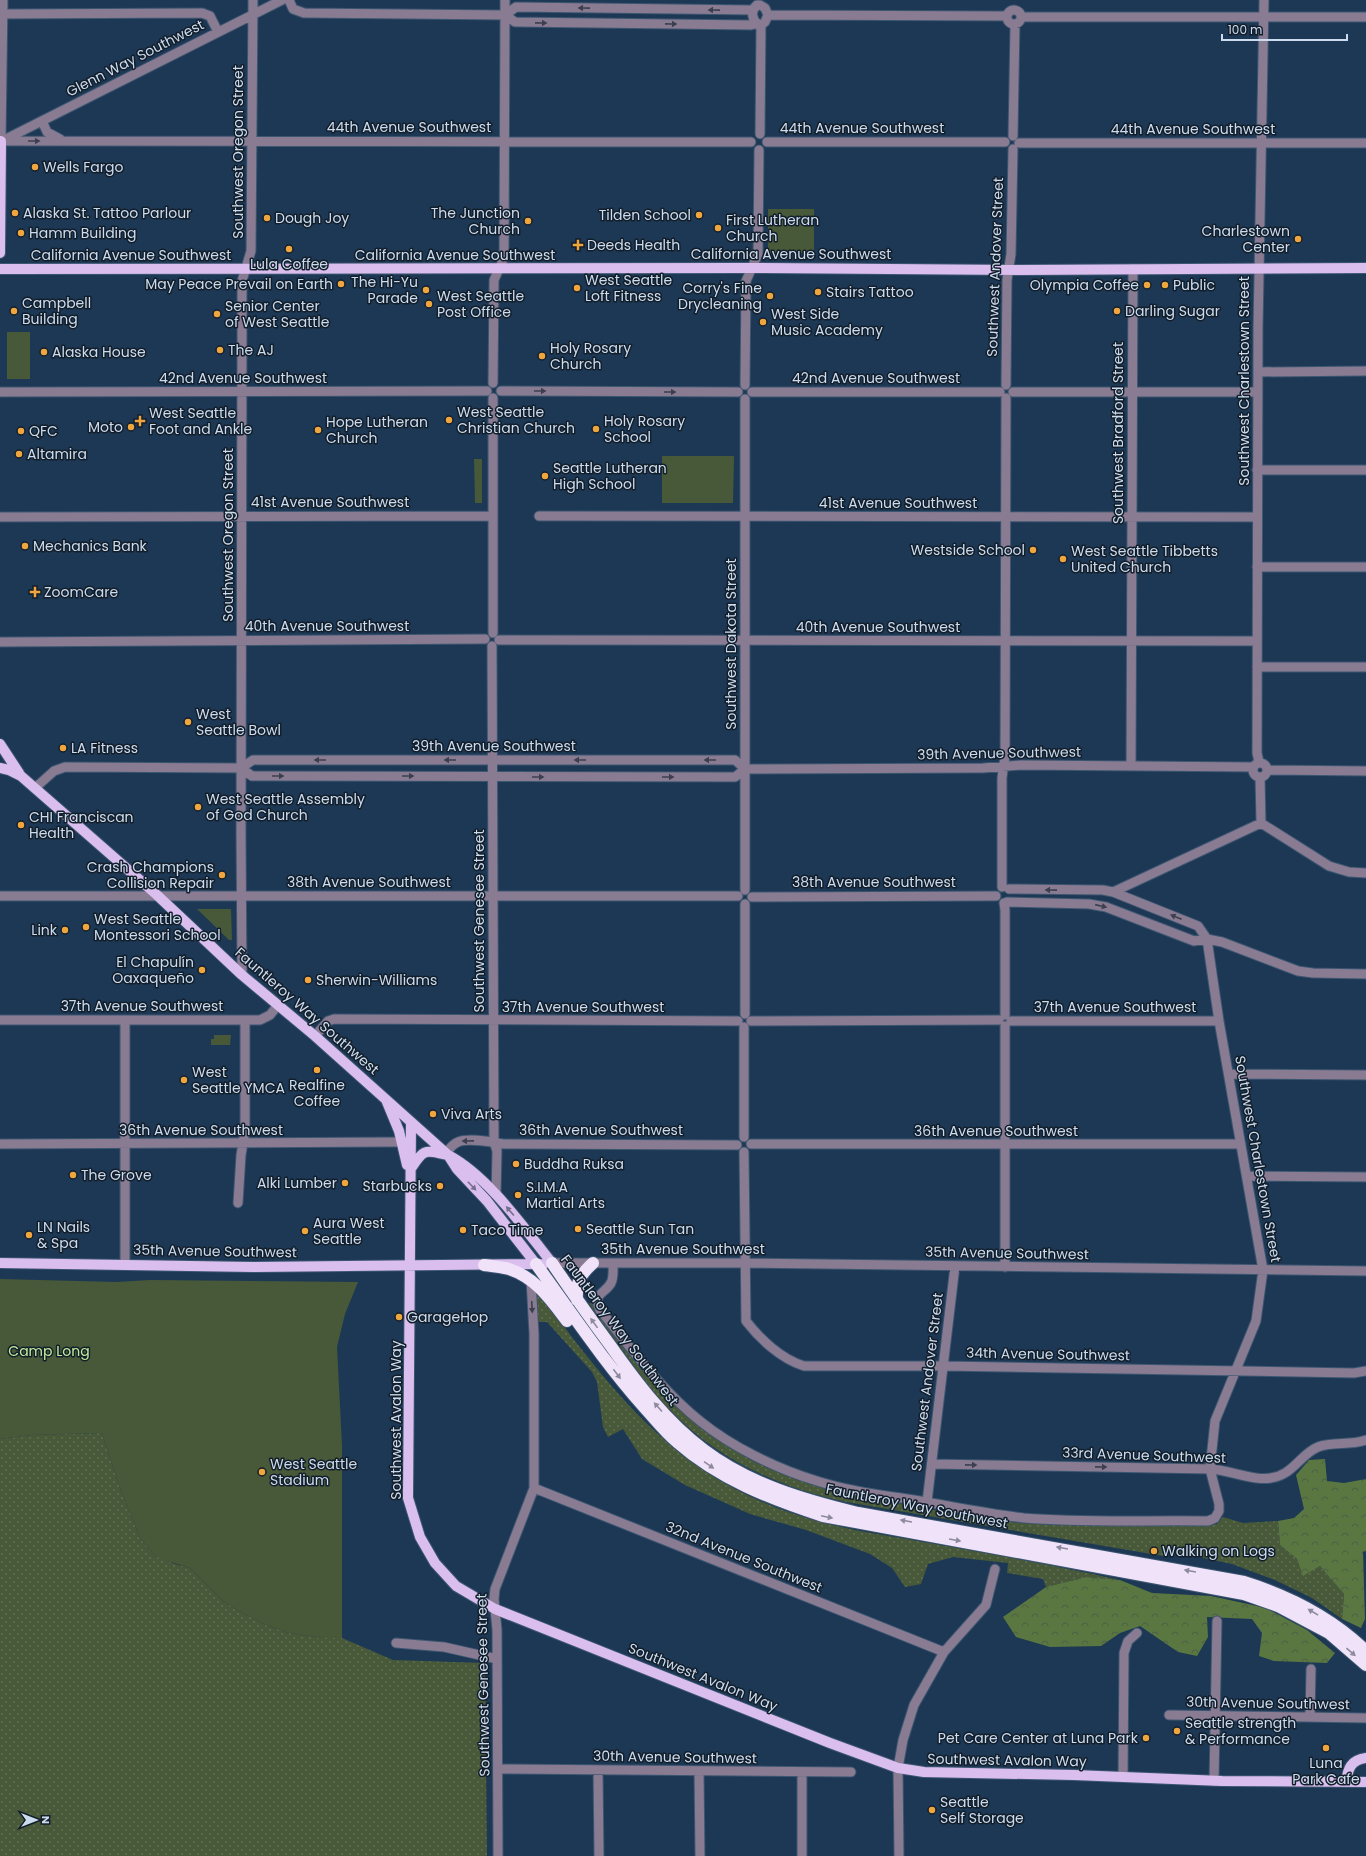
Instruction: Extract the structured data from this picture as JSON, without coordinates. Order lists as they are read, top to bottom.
{
  "streets": {
    "highway": ["Fauntleroy Way Southwest"],
    "main road": ["California Avenue Southwest", "35th Avenue Southwest", "Southwest Avalon Way"],
    "street": [
      "Glenn Way Southwest",
      "44th Avenue Southwest",
      "Southwest Oregon Street",
      "Southwest Andover Street",
      "42nd Avenue Southwest",
      "Southwest Charlestown Street",
      "Southwest Bradford Street",
      "41st Avenue Southwest",
      "40th Avenue Southwest",
      "Southwest Dakota Street",
      "39th Avenue Southwest",
      "38th Avenue Southwest",
      "Southwest Genesee Street",
      "37th Avenue Southwest",
      "36th Avenue Southwest",
      "34th Avenue Southwest",
      "33rd Avenue Southwest",
      "32nd Avenue Southwest",
      "30th Avenue Southwest"
    ]
  },
  "crossings": [
    ["Glenn Way Southwest", "44th Avenue Southwest"],
    ["Glenn Way Southwest", "Southwest Oregon Street"],
    ["44th Avenue Southwest", "Southwest Oregon Street"],
    ["44th Avenue Southwest", "Southwest Andover Street"],
    ["44th Avenue Southwest", "Southwest Charlestown Street"],
    ["Southwest Oregon Street", "California Avenue Southwest"],
    ["Southwest Oregon Street", "42nd Avenue Southwest"],
    ["Southwest Oregon Street", "41st Avenue Southwest"],
    ["Southwest Oregon Street", "40th Avenue Southwest"],
    ["Southwest Oregon Street", "39th Avenue Southwest"],
    ["Southwest Oregon Street", "38th Avenue Southwest"],
    ["Southwest Oregon Street", "Fauntleroy Way Southwest"],
    ["California Avenue Southwest", "Southwest Andover Street"],
    ["California Avenue Southwest", "Southwest Charlestown Street"],
    ["California Avenue Southwest", "Southwest Bradford Street"],
    ["Southwest Andover Street", "42nd Avenue Southwest"],
    ["Southwest Andover Street", "Fauntleroy Way Southwest"],
    ["Southwest Andover Street", "35th Avenue Southwest"],
    ["Southwest Andover Street", "34th Avenue Southwest"],
    ["Southwest Andover Street", "33rd Avenue Southwest"],
    ["42nd Avenue Southwest", "Southwest Charlestown Street"],
    ["42nd Avenue Southwest", "Southwest Bradford Street"],
    ["42nd Avenue Southwest", "Southwest Dakota Street"],
    ["42nd Avenue Southwest", "Southwest Genesee Street"],
    ["Southwest Charlestown Street", "41st Avenue Southwest"],
    ["Southwest Charlestown Street", "40th Avenue Southwest"],
    ["Southwest Charlestown Street", "39th Avenue Southwest"],
    ["Southwest Charlestown Street", "37th Avenue Southwest"],
    ["Southwest Charlestown Street", "Fauntleroy Way Southwest"],
    ["Southwest Charlestown Street", "36th Avenue Southwest"],
    ["Southwest Charlestown Street", "35th Avenue Southwest"],
    ["Southwest Charlestown Street", "34th Avenue Southwest"],
    ["Southwest Charlestown Street", "33rd Avenue Southwest"],
    ["Southwest Bradford Street", "41st Avenue Southwest"],
    ["Southwest Bradford Street", "40th Avenue Southwest"],
    ["Southwest Bradford Street", "39th Avenue Southwest"],
    ["41st Avenue Southwest", "Southwest Dakota Street"],
    ["41st Avenue Southwest", "Southwest Genesee Street"],
    ["40th Avenue Southwest", "Southwest Dakota Street"],
    ["40th Avenue Southwest", "Southwest Genesee Street"],
    ["Southwest Dakota Street", "39th Avenue Southwest"],
    ["Southwest Dakota Street", "38th Avenue Southwest"],
    ["39th Avenue Southwest", "Southwest Genesee Street"],
    ["39th Avenue Southwest", "Fauntleroy Way Southwest"],
    ["38th Avenue Southwest", "Southwest Genesee Street"],
    ["38th Avenue Southwest", "Fauntleroy Way Southwest"],
    ["Southwest Genesee Street", "37th Avenue Southwest"],
    ["Southwest Genesee Street", "Fauntleroy Way Southwest"],
    ["Southwest Genesee Street", "36th Avenue Southwest"],
    ["Southwest Genesee Street", "Southwest Avalon Way"],
    ["Southwest Genesee Street", "32nd Avenue Southwest"],
    ["Southwest Genesee Street", "30th Avenue Southwest"],
    ["37th Avenue Southwest", "Fauntleroy Way Southwest"],
    ["Fauntleroy Way Southwest", "36th Avenue Southwest"],
    ["Fauntleroy Way Southwest", "35th Avenue Southwest"],
    ["Fauntleroy Way Southwest", "Southwest Avalon Way"],
    ["36th Avenue Southwest", "Southwest Avalon Way"],
    ["35th Avenue Southwest", "34th Avenue Southwest"],
    ["35th Avenue Southwest", "Southwest Avalon Way"]
  ],
  "one_way": ["33rd Avenue Southwest"],
  "parks": ["Camp Long"],
  "places": {
    "other": [
      "Wells Fargo",
      "Alaska St. Tattoo Parlour",
      "Tilden School",
      "Dough Joy",
      "The Junction Church",
      "First Lutheran Church",
      "Hamm Building",
      "Charlestown Center",
      "Lula Coffee",
      "May Peace Prevail on Earth",
      "Olympia Coffee",
      "Public",
      "West Seattle Loft Fitness",
      "The Hi-Yu Parade",
      "Stairs Tattoo",
      "Corry's Fine Drycleaning",
      "West Seattle Post Office",
      "Campbell Building",
      "Darling Sugar",
      "Senior Center of West Seattle",
      "West Side Music Academy",
      "The AJ",
      "Alaska House",
      "Holy Rosary Church",
      "West Seattle Christian Church",
      "Moto",
      "Holy Rosary School",
      "Hope Lutheran Church",
      "QFC",
      "Altamira",
      "Seattle Lutheran High School",
      "Mechanics Bank",
      "Westside School",
      "West Seattle Tibbetts United Church",
      "West Seattle Bowl",
      "LA Fitness",
      "West Seattle Assembly of God Church",
      "CHI Franciscan Health",
      "Crash Champions Collision Repair",
      "West Seattle Montessori School",
      "Link",
      "El Chapulín Oaxaqueño",
      "Sherwin-Williams",
      "Realfine Coffee",
      "West Seattle YMCA",
      "Viva Arts",
      "Buddha Ruksa",
      "The Grove",
      "Alki Lumber",
      "Starbucks",
      "S.I.M.A Martial Arts",
      "Seattle Sun Tan",
      "Taco Time",
      "Aura West Seattle",
      "LN Nails & Spa",
      "GarageHop",
      "West Seattle Stadium",
      "Walking on Logs",
      "Seattle strength & Performance",
      "Pet Care Center at Luna Park",
      "Luna Park Cafe",
      "Seattle Self Storage"
    ],
    "health": ["Deeds Health", "West Seattle Foot and Ankle", "ZoomCare"]
  },
  "scale_bar": "100 m",
  "north": "right"
}
